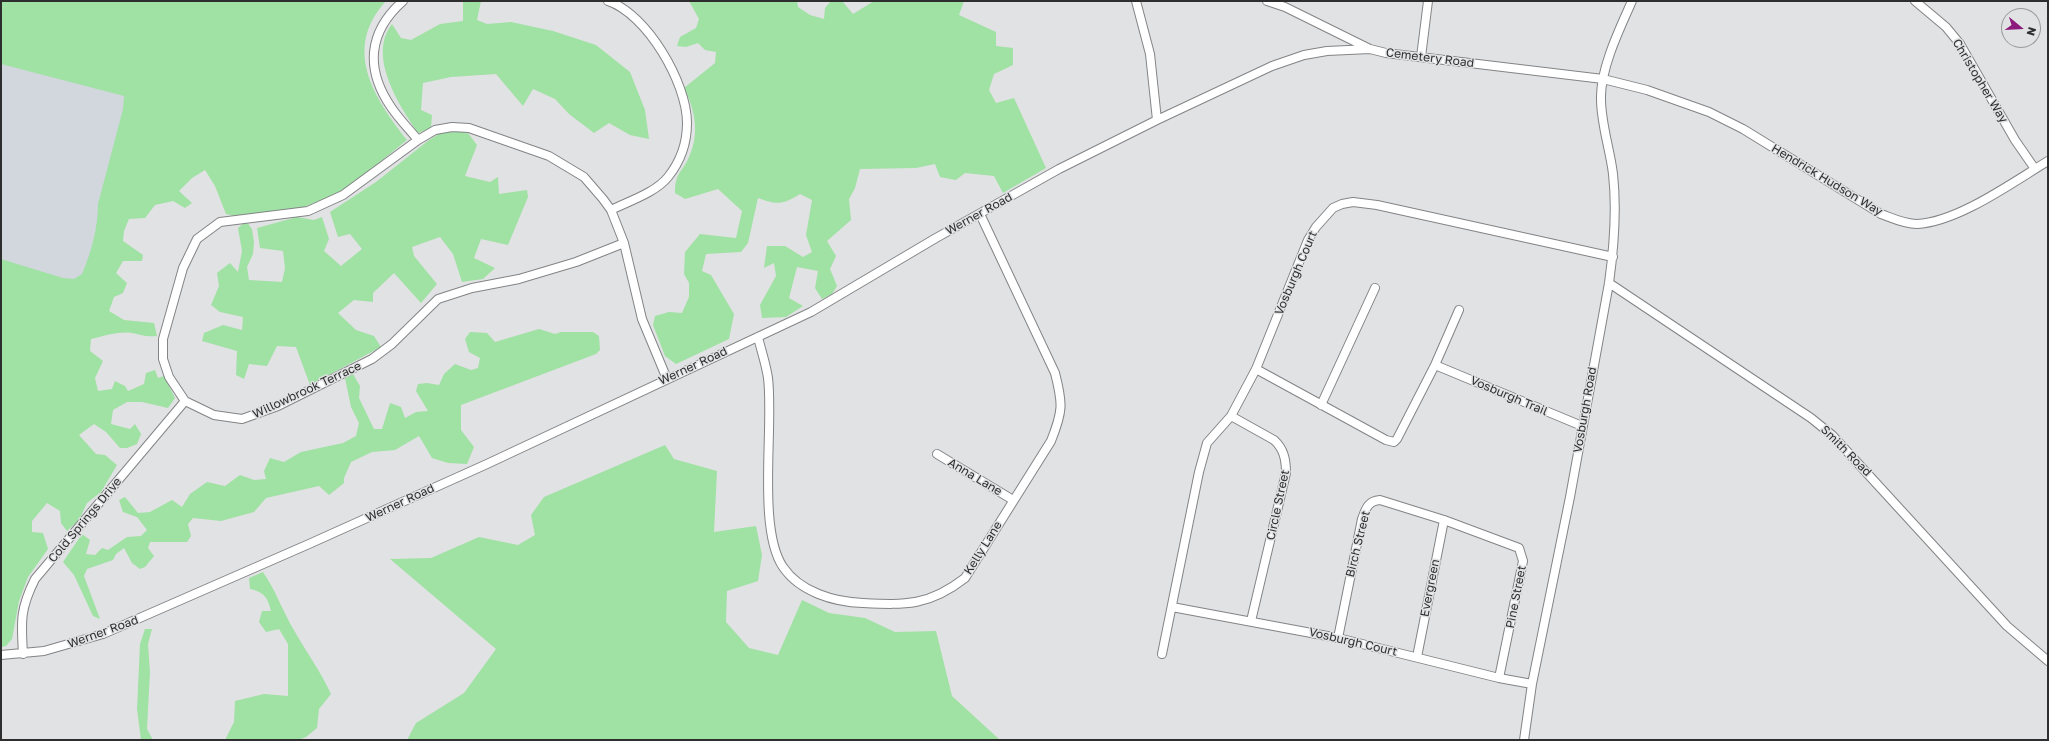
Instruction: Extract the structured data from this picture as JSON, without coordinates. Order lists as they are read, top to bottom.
{
  "streets": {
    "street": [
      "Cemetery Road",
      "Christopher Way",
      "Hendrick Hudson Way",
      "Werner Road",
      "Vosburgh Court",
      "Willowbrook Terrace",
      "Vosburgh Trail",
      "Vosburgh Road",
      "Smith Road",
      "Anna Lane",
      "Circle Street",
      "Cold Springs Drive",
      "Birch Street",
      "Kelly Lane",
      "Evergreen",
      "Pine Street"
    ]
  },
  "crossings": [
    ["Cemetery Road", "Hendrick Hudson Way"],
    ["Cemetery Road", "Werner Road"],
    ["Cemetery Road", "Vosburgh Road"],
    ["Christopher Way", "Hendrick Hudson Way"],
    ["Hendrick Hudson Way", "Vosburgh Road"],
    ["Werner Road", "Cold Springs Drive"],
    ["Werner Road", "Kelly Lane"],
    ["Vosburgh Court", "Vosburgh Road"],
    ["Vosburgh Court", "Circle Street"],
    ["Vosburgh Court", "Birch Street"],
    ["Vosburgh Court", "Evergreen"],
    ["Vosburgh Court", "Pine Street"],
    ["Willowbrook Terrace", "Cold Springs Drive"],
    ["Vosburgh Trail", "Vosburgh Road"],
    ["Vosburgh Road", "Smith Road"],
    ["Anna Lane", "Kelly Lane"],
    ["Birch Street", "Evergreen"],
    ["Birch Street", "Pine Street"],
    ["Evergreen", "Pine Street"]
  ],
  "north": "right"
}
